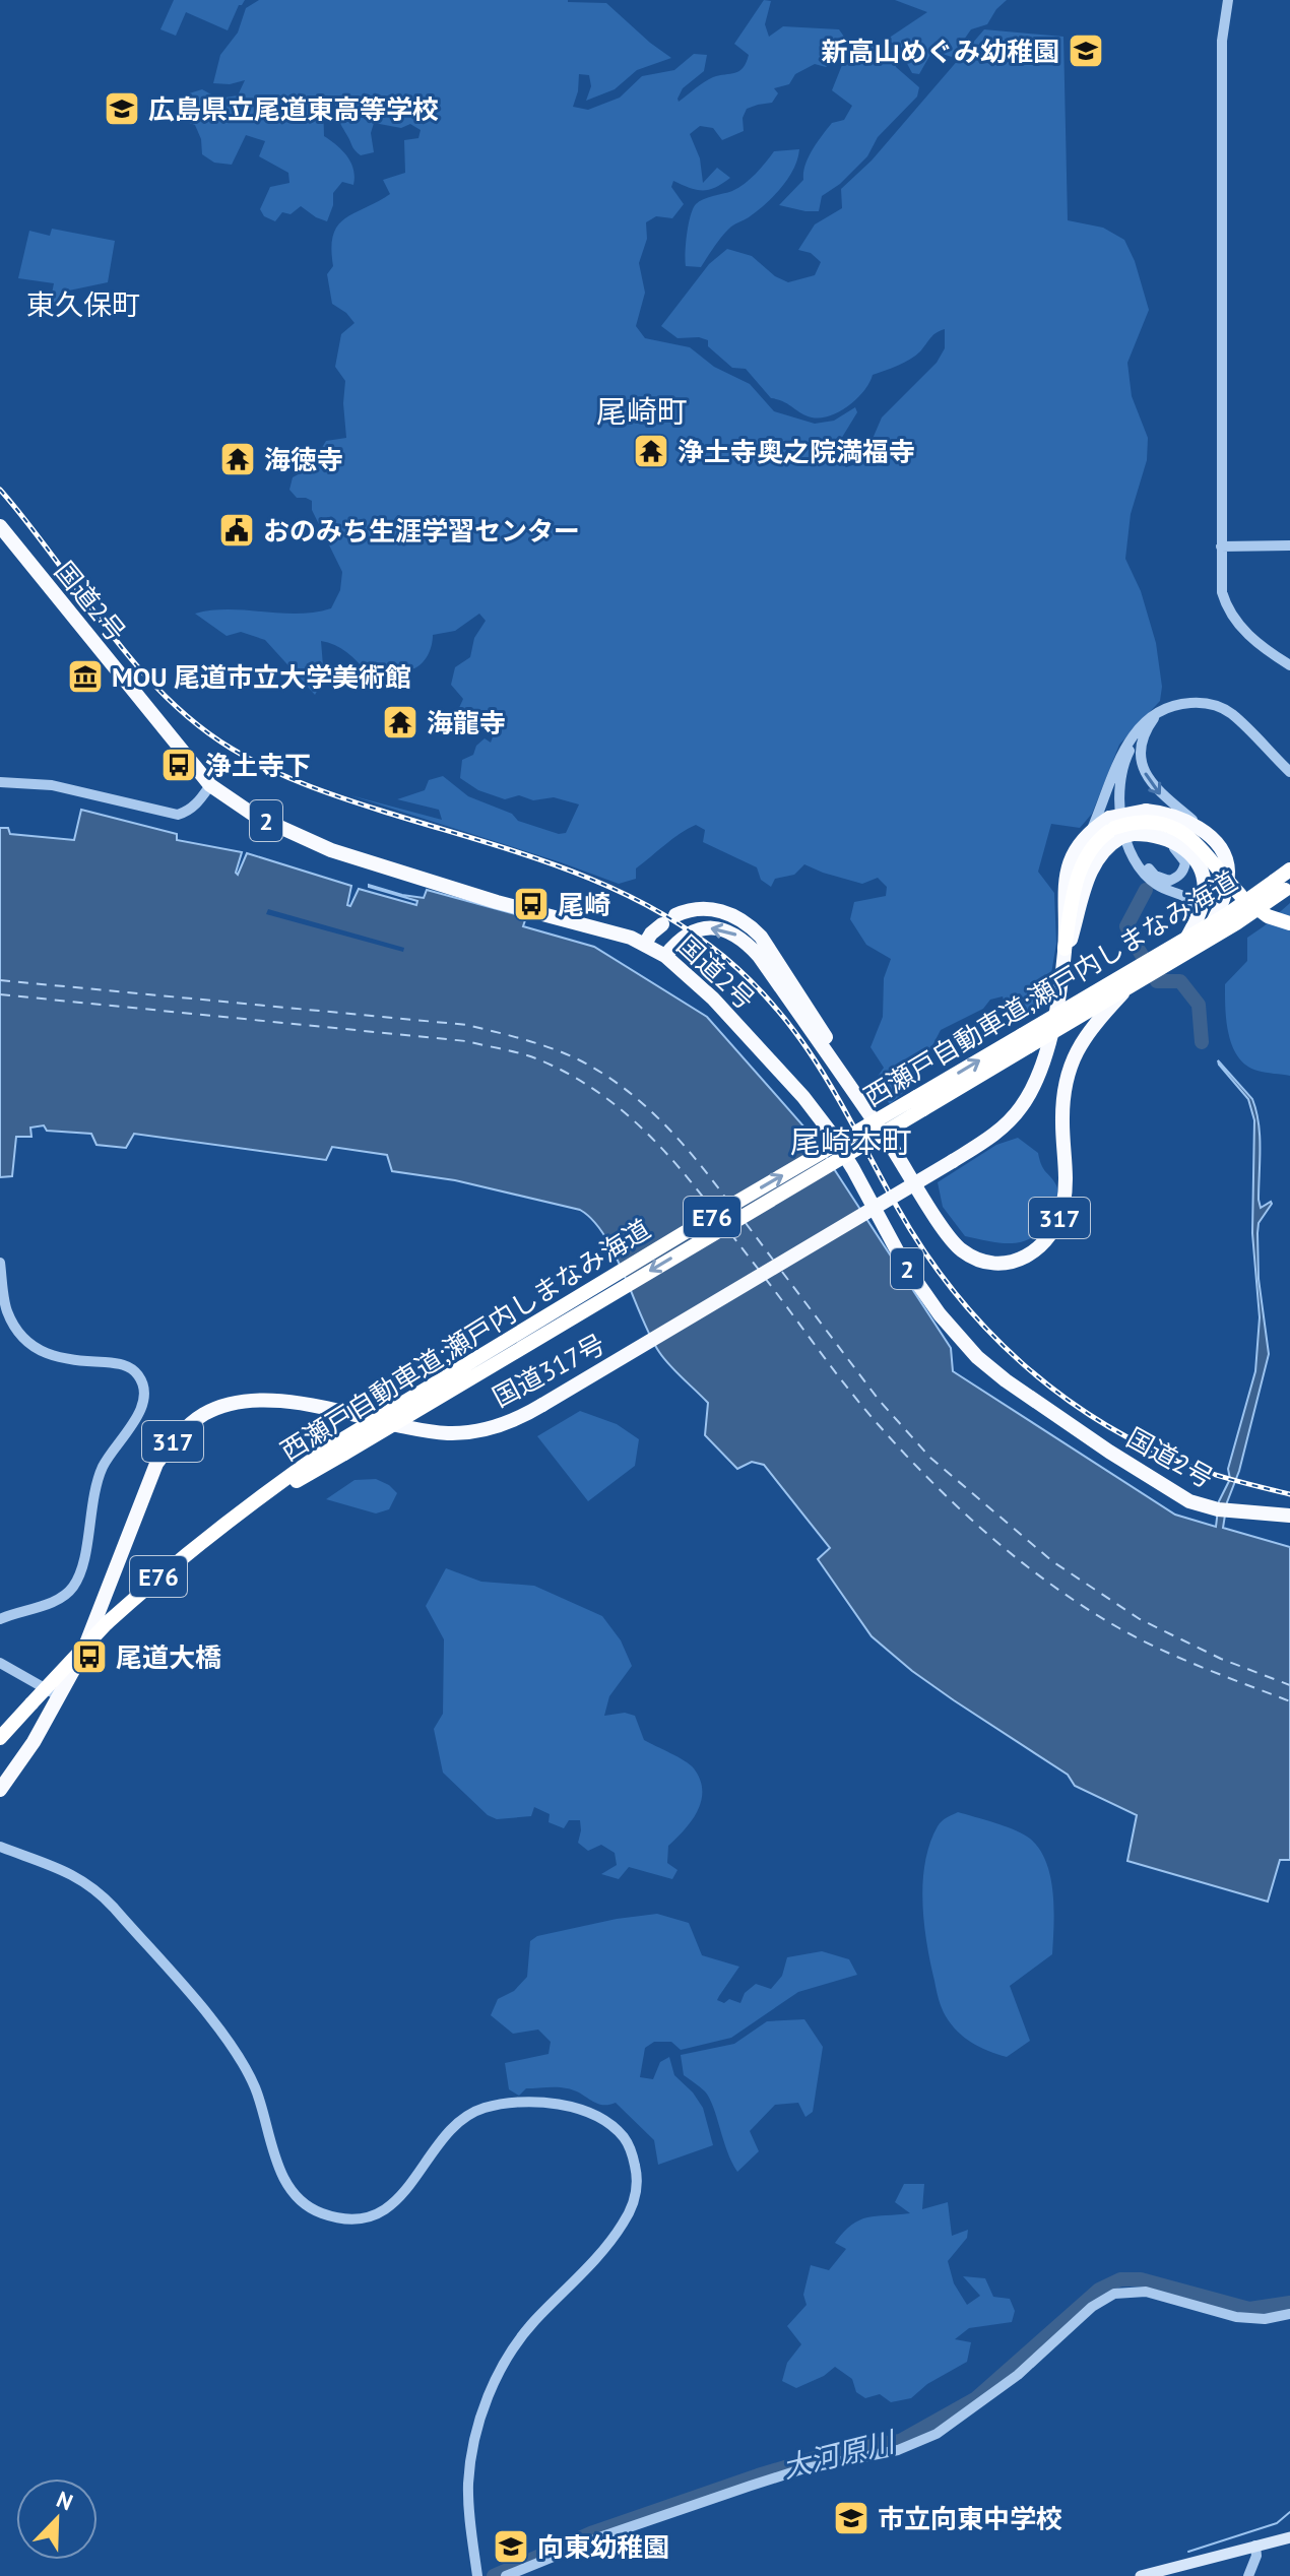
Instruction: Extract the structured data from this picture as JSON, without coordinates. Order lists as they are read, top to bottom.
{
  "streets": {
    "highway": [
      "国道2号",
      "2",
      "西瀬戸自動車道;瀬戸内しまなみ海道",
      "E76",
      "317",
      "国道317号"
    ]
  },
  "crossings": [
    ["国道2号", "317"],
    ["317", "国道317号"]
  ],
  "districts": ["東久保町", "尾崎町", "尾崎本町"],
  "water": ["大河原川"],
  "places": {
    "school or university": [
      "新高山めぐみ幼稚園",
      "広島県立尾道東高等学校",
      "市立向東中学校",
      "向東幼稚園"
    ],
    "temple": ["浄土寺奥之院満福寺", "海徳寺", "海龍寺"],
    "public building": ["おのみち生涯学習センター"],
    "museum": ["MOU 尾道市立大学美術館"],
    "bus stop": ["浄土寺下", "尾崎", "尾道大橋"]
  },
  "north": "top right"
}
